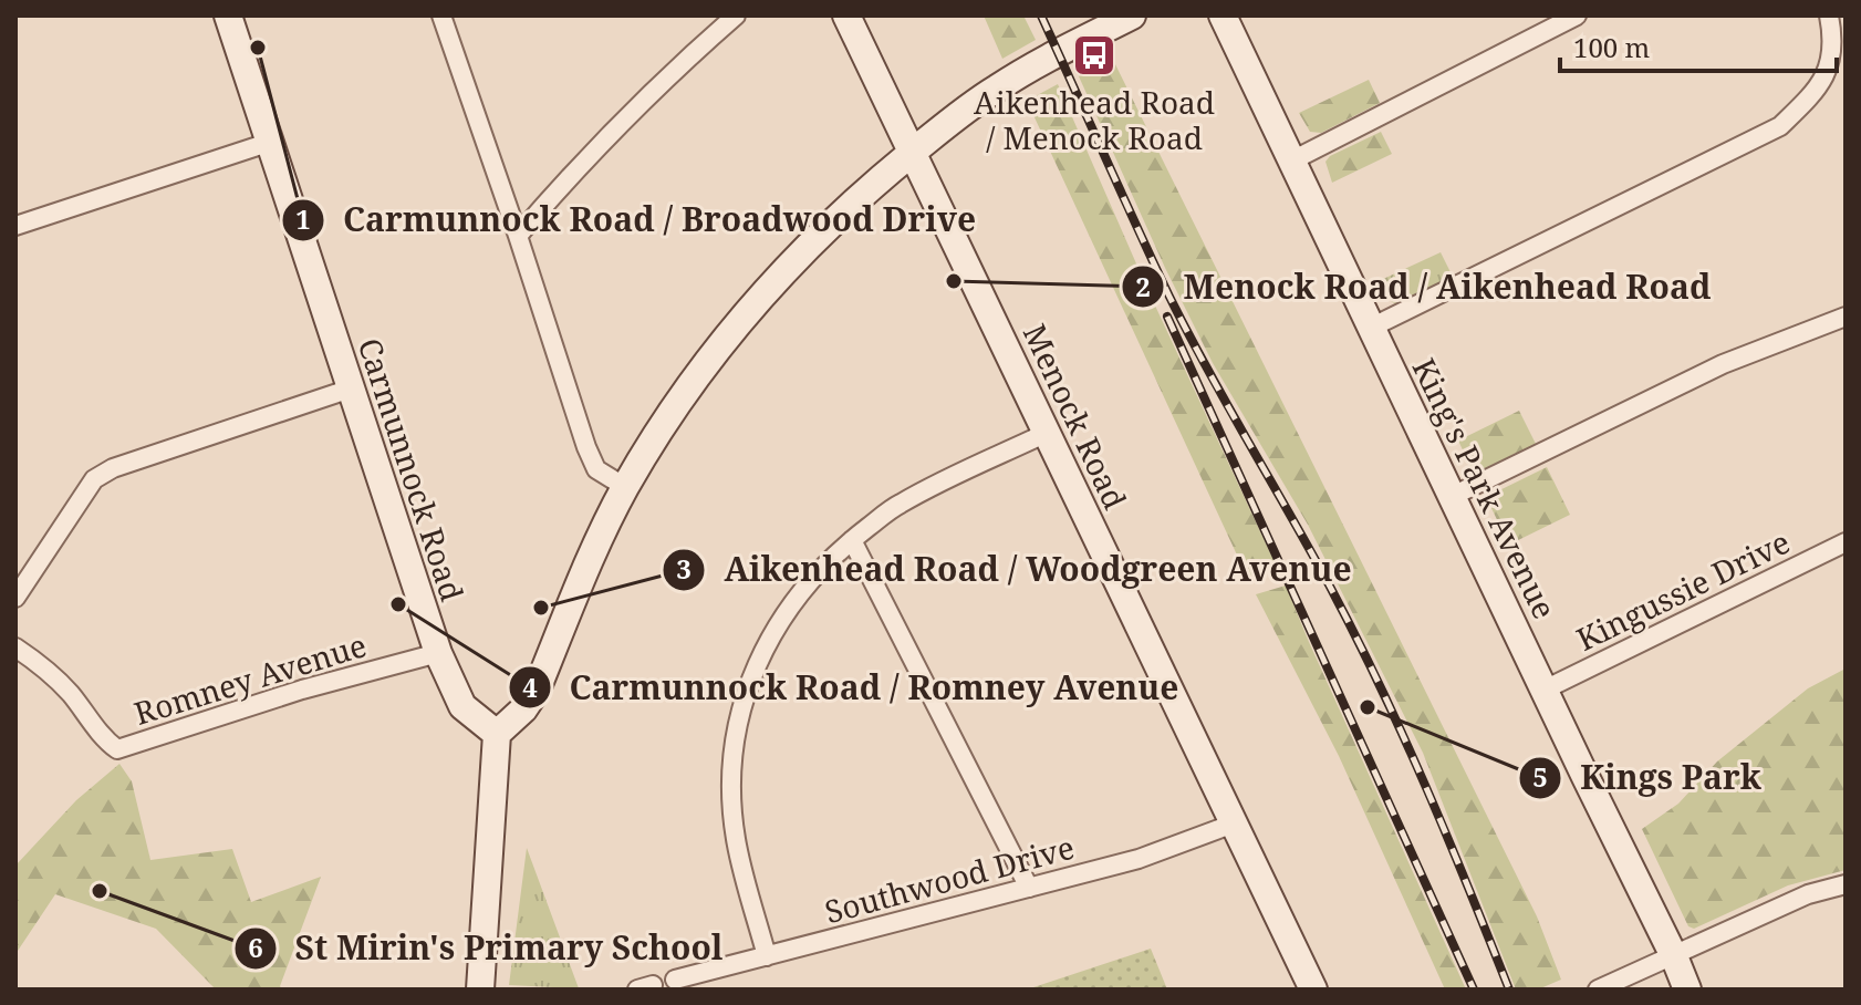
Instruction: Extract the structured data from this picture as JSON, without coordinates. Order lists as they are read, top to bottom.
{
  "streets": {
    "main road": ["Menock Road", "Carmunnock Road", "King's Park Avenue"],
    "street": ["Kingussie Drive", "Romney Avenue", "Southwood Drive"]
  },
  "crossings": [
    ["Menock Road", "Southwood Drive"],
    ["Carmunnock Road", "Romney Avenue"],
    ["King's Park Avenue", "Kingussie Drive"]
  ],
  "places": {
    "other": [
      "Carmunnock Road / Broadwood Drive",
      "Menock Road / Aikenhead Road",
      "Carmunnock Road / Romney Avenue",
      "Aikenhead Road / Woodgreen Avenue",
      "Kings Park",
      "St Mirin's Primary School"
    ],
    "bus stop": ["Aikenhead Road / Menock Road"]
  },
  "scale_bar": "100 m"
}
